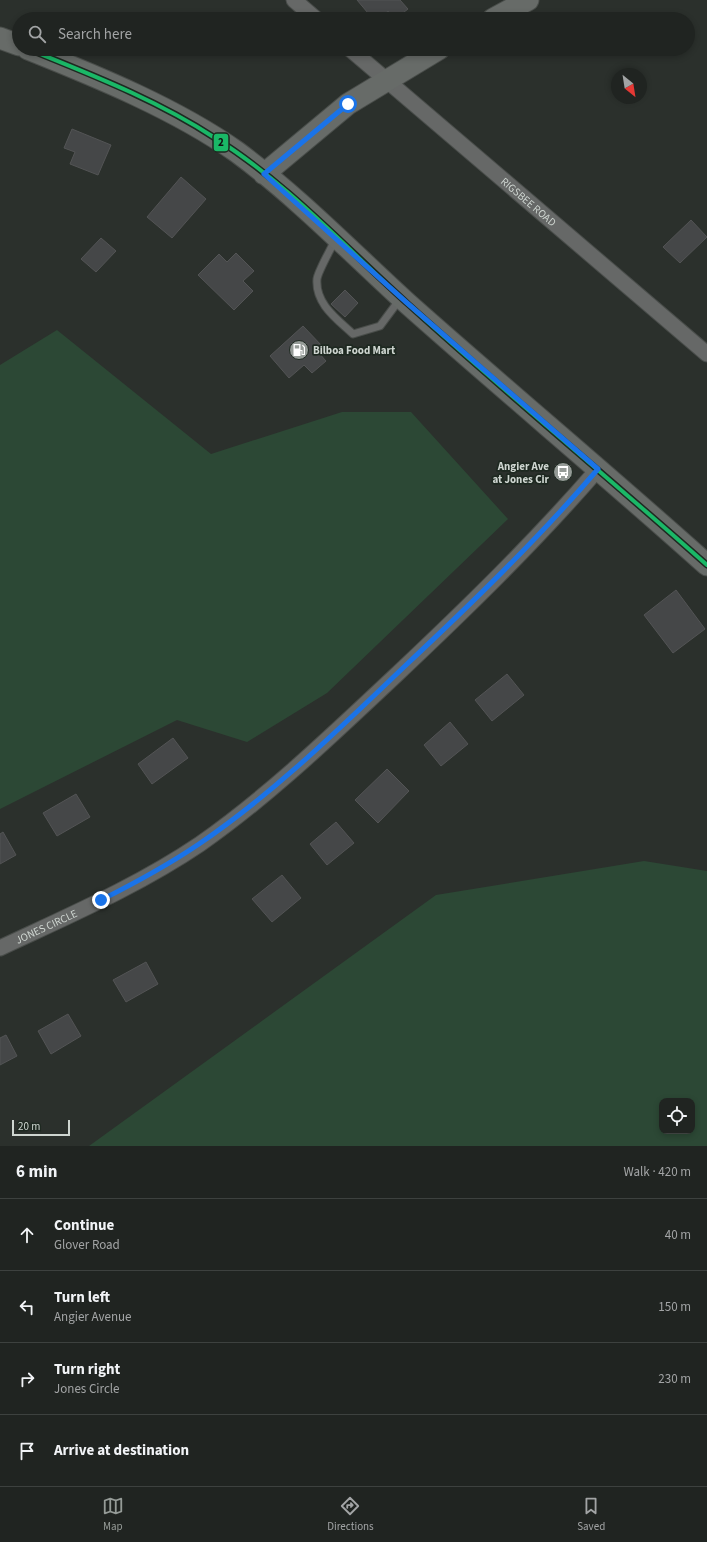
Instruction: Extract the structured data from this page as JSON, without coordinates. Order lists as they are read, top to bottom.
{
  "streets": {
    "street": ["RIGSBEE ROAD", "JONES CIRCLE"]
  },
  "places": {
    "fuel station": ["Bilboa Food Mart"],
    "bus stop": ["Angier Ave at Jones Cir"]
  },
  "lines": ["transit line 2"],
  "scale_bar": "20 m",
  "north": "bottom right",
  "page": {
    "search": "Search here",
    "scale": "20 m",
    "heading": ["6 min", "Walk · 420 m"],
    "list": [
      ["Continue", "Glover Road", "40 m"],
      ["Turn left", "Angier Avenue", "150 m"],
      ["Turn right", "Jones Circle", "230 m"],
      "Arrive at destination"
    ],
    "nav": ["Map", "Directions", "Saved"]
  }
}
